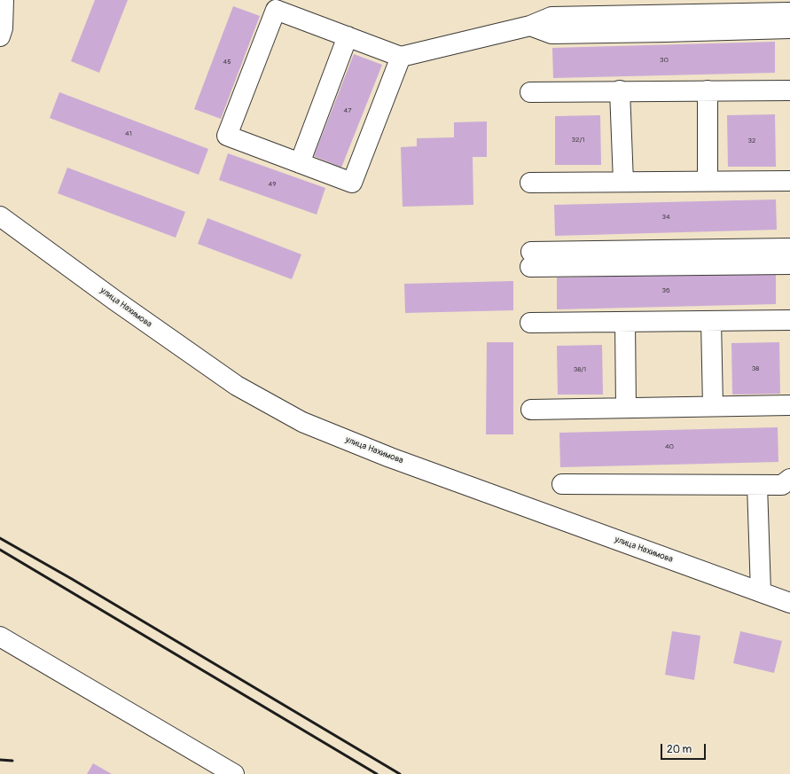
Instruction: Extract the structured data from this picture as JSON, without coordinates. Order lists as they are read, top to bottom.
{
  "streets": {
    "street": ["улица Нахимова"]
  },
  "house_numbers": [
    "30",
    "45",
    "47",
    "41",
    "32/1",
    "32",
    "49",
    "34",
    "36",
    "38",
    "38/1",
    "40"
  ],
  "scale_bar": "20 m"
}
